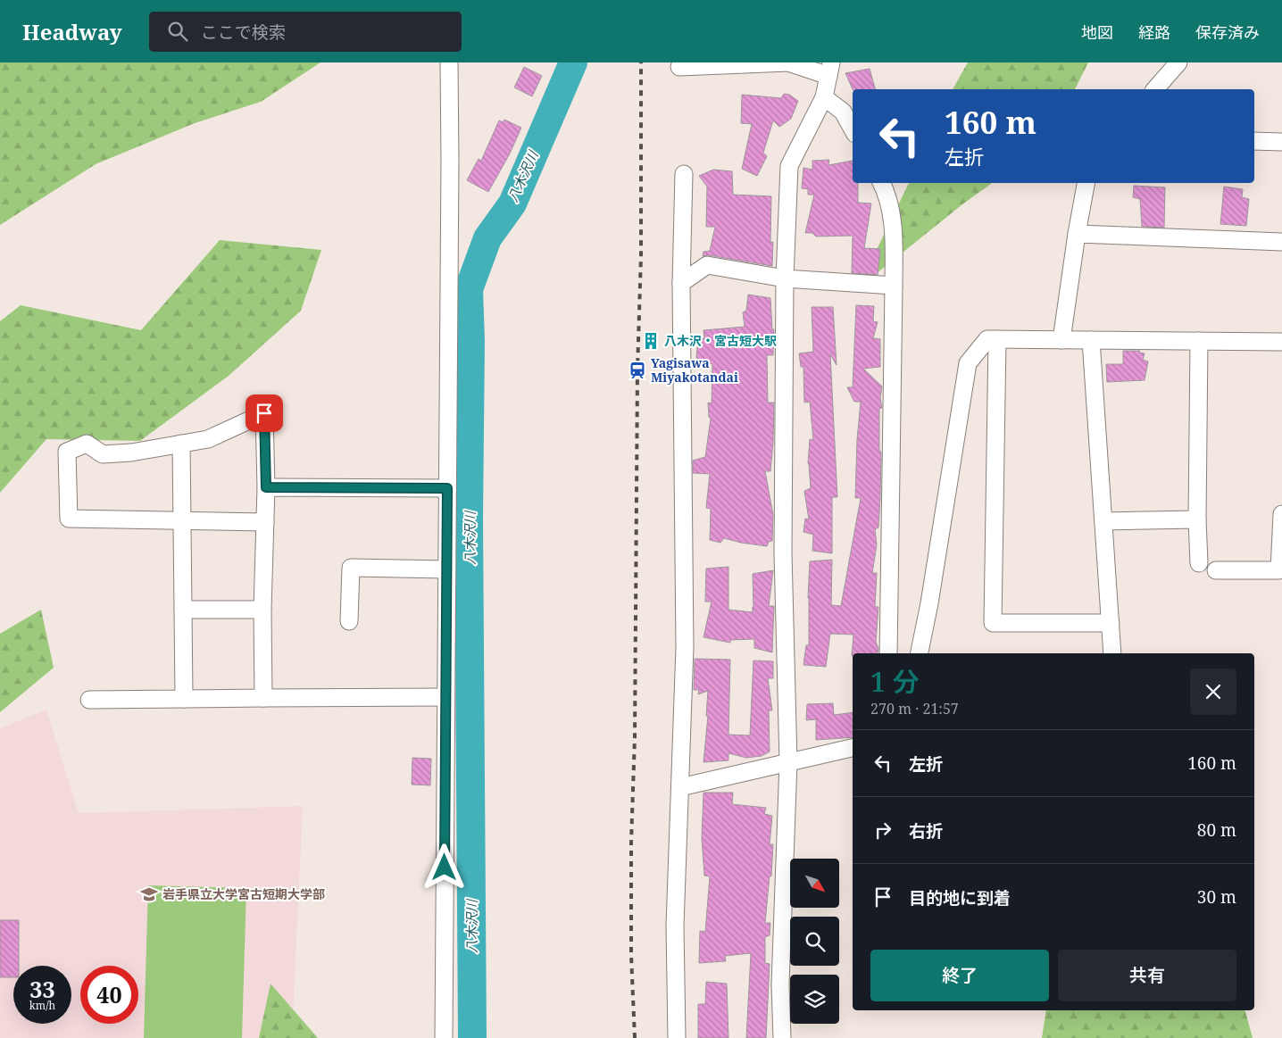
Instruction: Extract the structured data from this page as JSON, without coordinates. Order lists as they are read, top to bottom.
{
  "water": ["八木沢川"],
  "places": {
    "building": ["八木沢・宮古短大駅"],
    "station": ["Yagisawa Miyakotandai"],
    "school or university": ["岩手県立大学宮古短期大学部"]
  },
  "north": "bottom right",
  "page": {
    "header": "Headway",
    "search": "ここで検索",
    "nav": ["地図", "経路", "保存済み"],
    "turn": ["160 m", "左折"],
    "heading": ["1 分", "270 m · 21:57"],
    "list": [
      {
        "name": "左折",
        "value": "160 m"
      },
      {
        "name": "右折",
        "value": "80 m"
      },
      {
        "name": "目的地に到着",
        "value": "30 m"
      }
    ],
    "buttons": ["終了", "共有"],
    "speed": "33 km/h",
    "limit": "40"
  }
}
